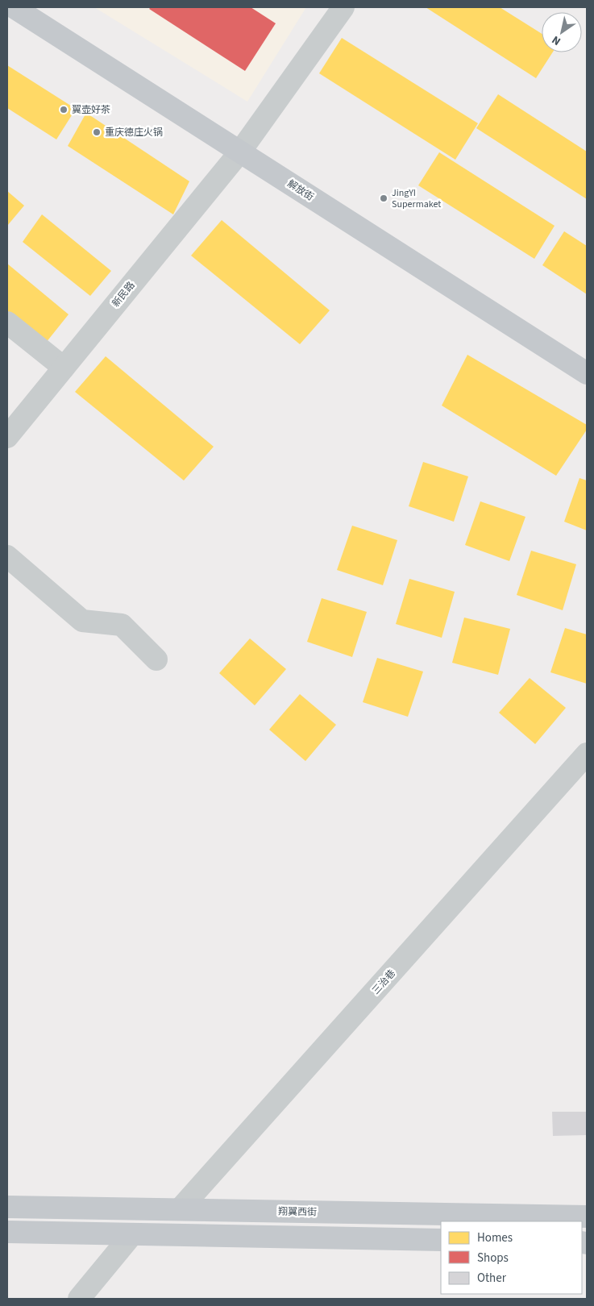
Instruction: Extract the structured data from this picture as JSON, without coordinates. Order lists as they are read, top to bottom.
{
  "streets": {
    "main road": ["解放街", "翔翼西街"],
    "street": ["新民路", "三治巷"]
  },
  "crossings": [
    ["解放街", "新民路"],
    ["三治巷", "翔翼西街"]
  ],
  "places": ["翼壶好茶", "重庆德庄火锅", "JingYI Supermaket"],
  "legend": ["Homes", "Shops", "Other"],
  "north": "bottom left"
}
